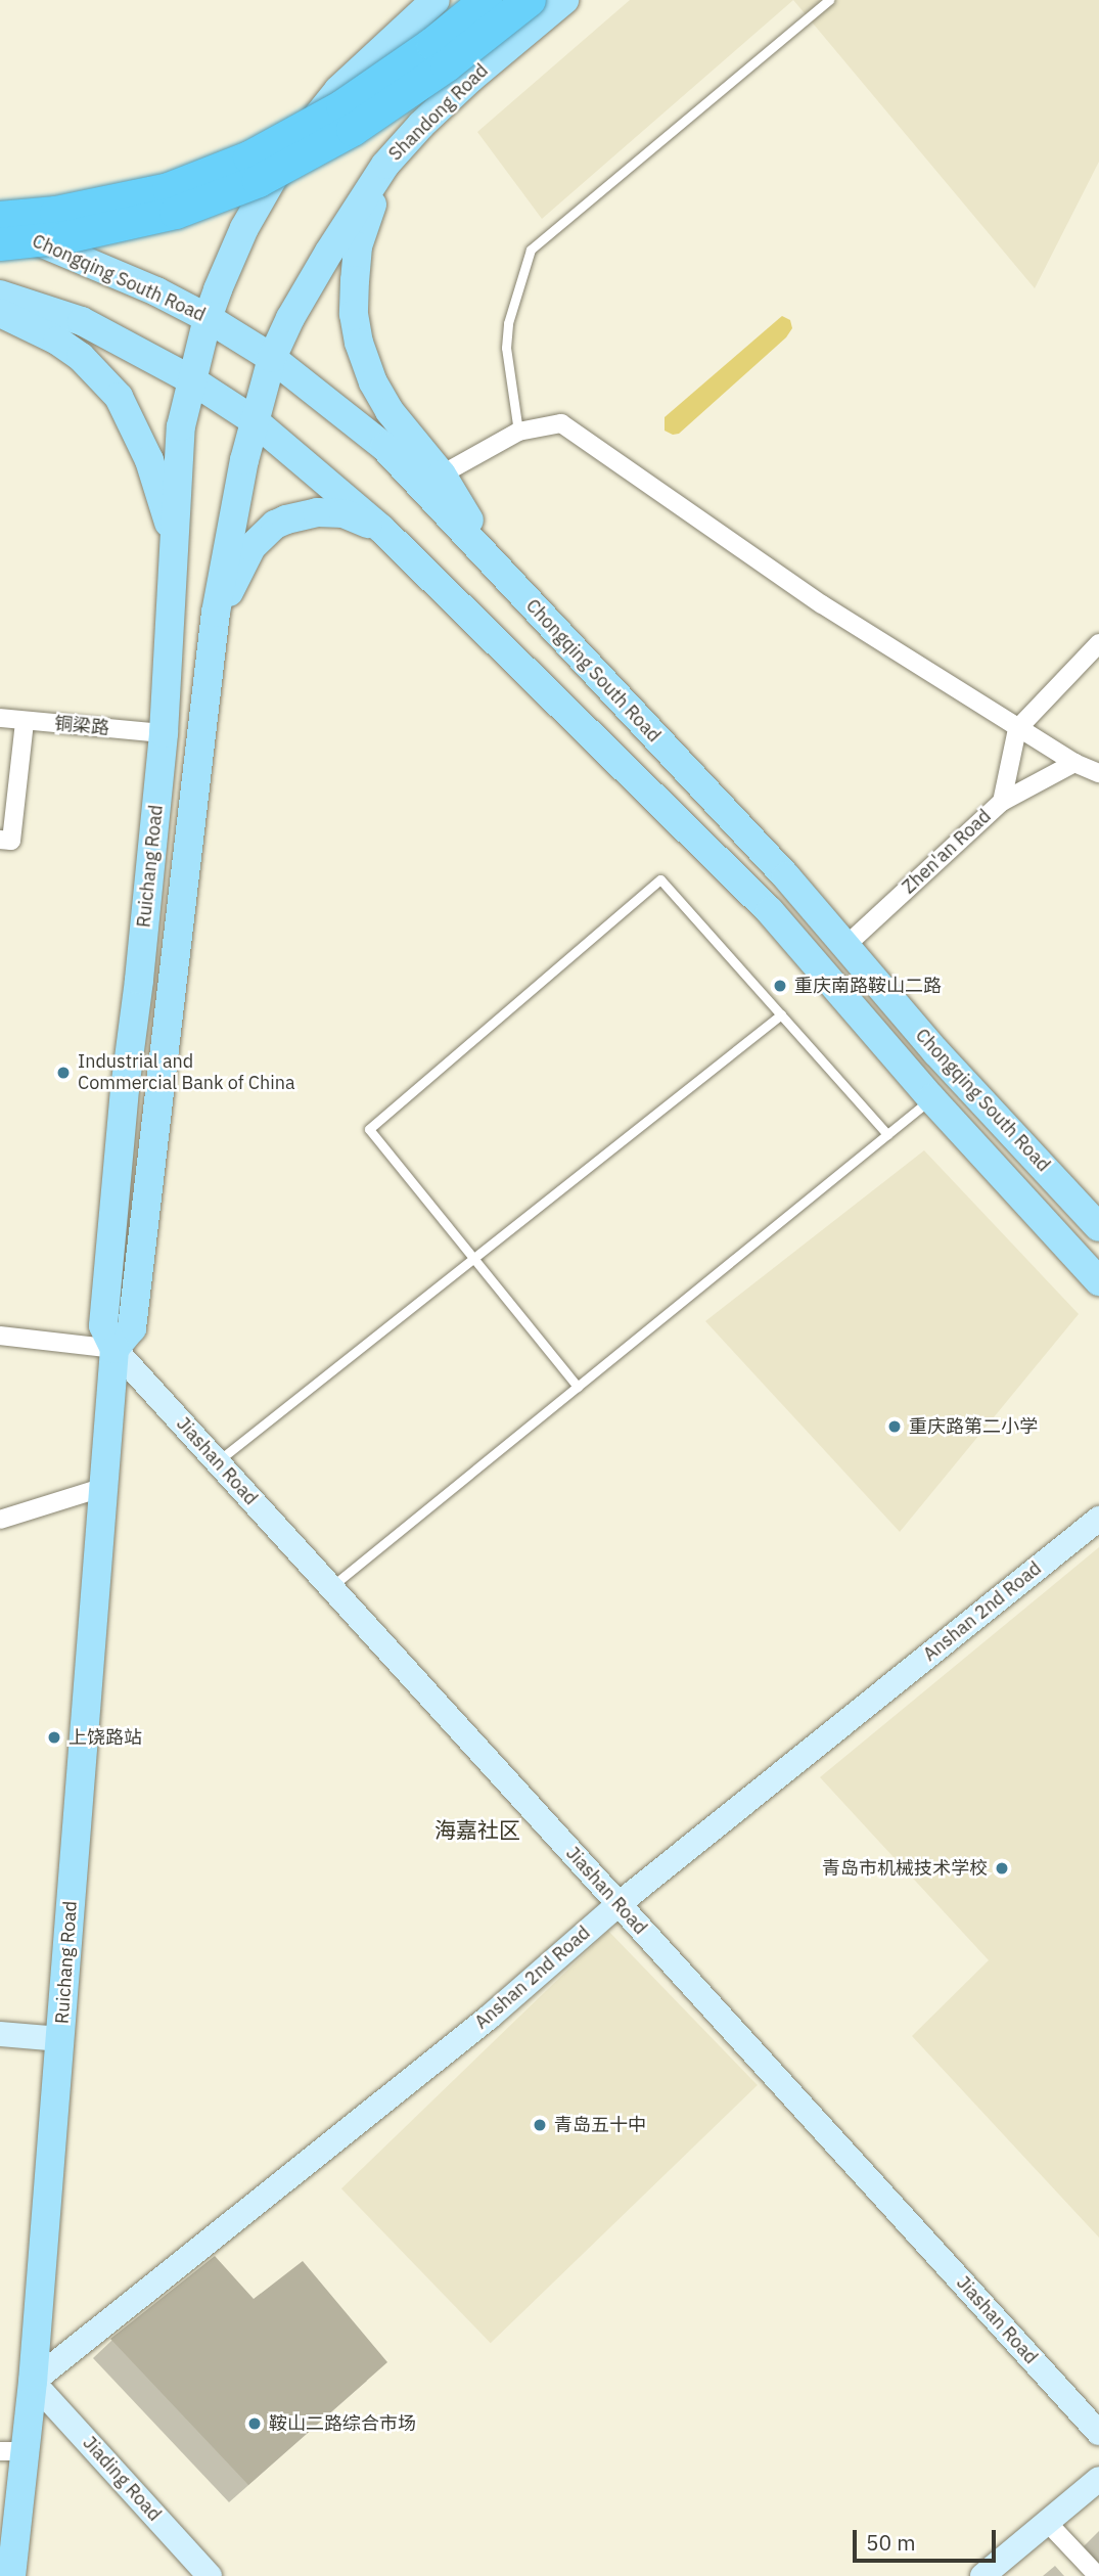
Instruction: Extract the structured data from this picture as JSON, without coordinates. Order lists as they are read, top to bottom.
{
  "streets": {
    "main road": ["Shandong Road", "Chongqing South Road", "Ruichang Road"],
    "street": [
      "铜梁路",
      "Zhen'an Road",
      "Jiashan Road",
      "Anshan 2nd Road",
      "Jiading Road"
    ]
  },
  "crossings": [
    ["Shandong Road", "Chongqing South Road"],
    ["Shandong Road", "Ruichang Road"],
    ["Chongqing South Road", "Zhen'an Road"],
    ["Chongqing South Road", "Ruichang Road"],
    ["铜梁路", "Ruichang Road"],
    ["Ruichang Road", "Jiashan Road"],
    ["Ruichang Road", "Anshan 2nd Road"],
    ["Ruichang Road", "Jiading Road"],
    ["Jiashan Road", "Anshan 2nd Road"],
    ["Anshan 2nd Road", "Jiading Road"]
  ],
  "districts": ["海嘉社区"],
  "places": [
    "重庆南路鞍山二路",
    "Industrial and Commercial Bank of China",
    "重庆路第二小学",
    "上饶路站",
    "青岛市机械技术学校",
    "青岛五十中",
    "鞍山二路综合市场"
  ],
  "scale_bar": "50 m"
}
